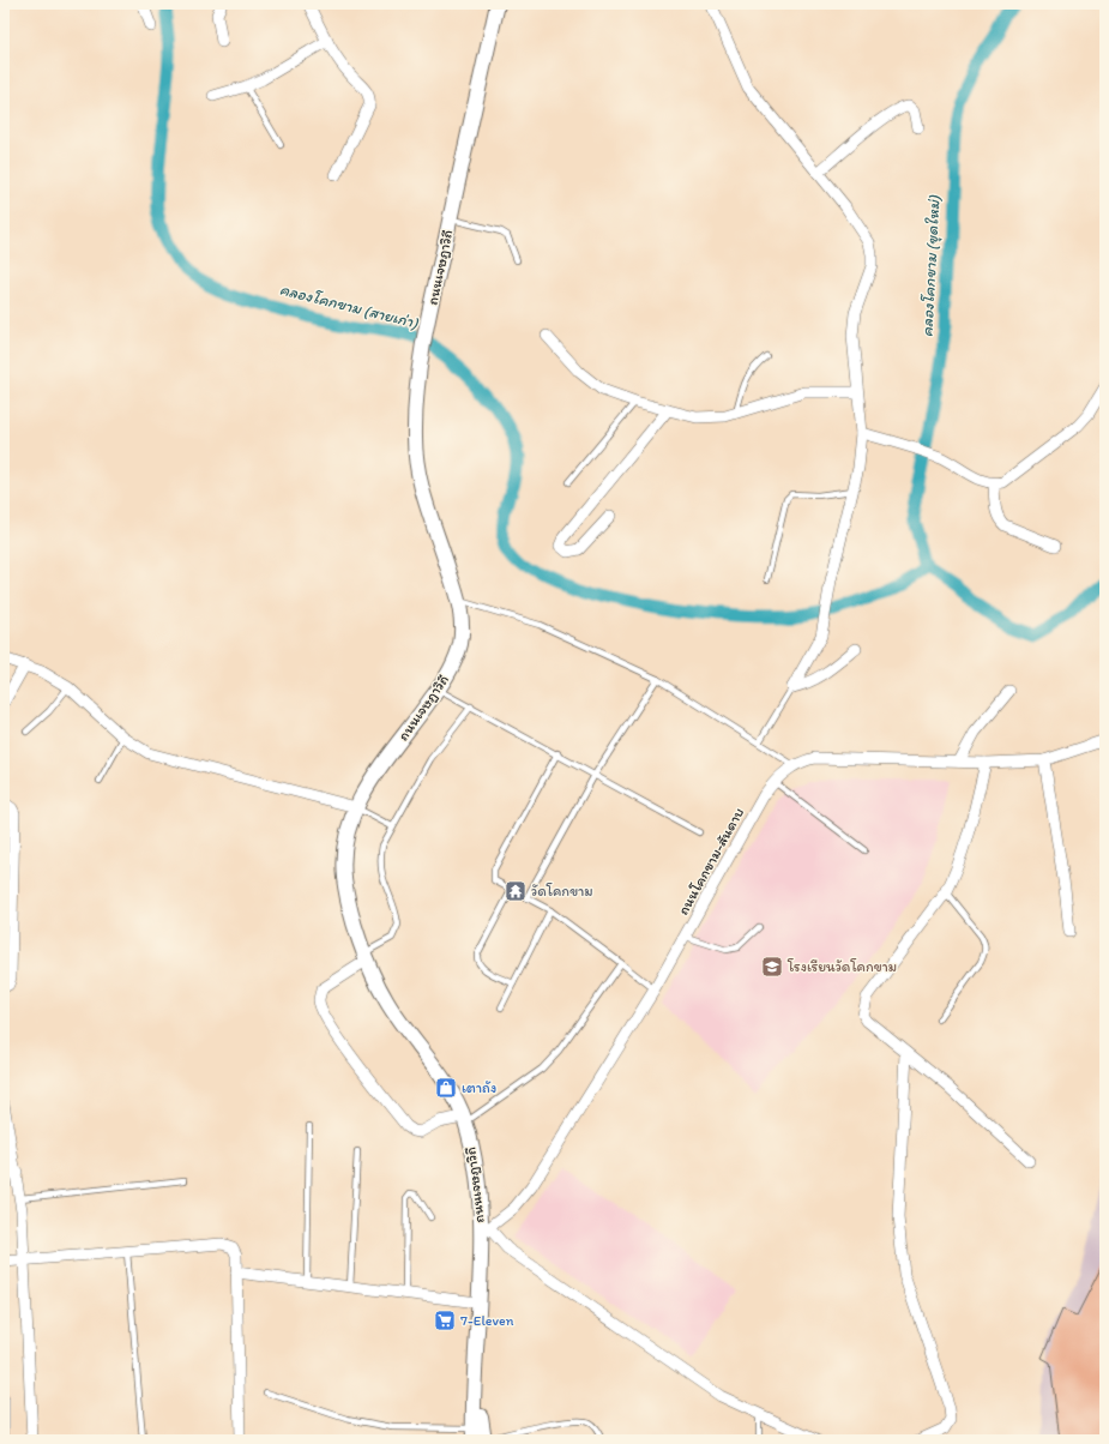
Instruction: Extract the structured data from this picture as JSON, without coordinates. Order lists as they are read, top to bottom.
{
  "streets": {
    "street": ["ถนนเจษฎาวิถี", "ถนนโคกขาม-สันดาบ"]
  },
  "crossings": [
    ["ถนนเจษฎาวิถี", "ถนนโคกขาม-สันดาบ"]
  ],
  "water": ["คลองโคกขาม (ขุดใหม่)", "คลองโคกขาม (สายเก่า)"],
  "places": {
    "temple": ["วัดโคกขาม"],
    "school or university": ["โรงเรียนวัดโคกขาม"],
    "shop": ["เตาถัง"],
    "supermarket": ["7-Eleven"]
  }
}
